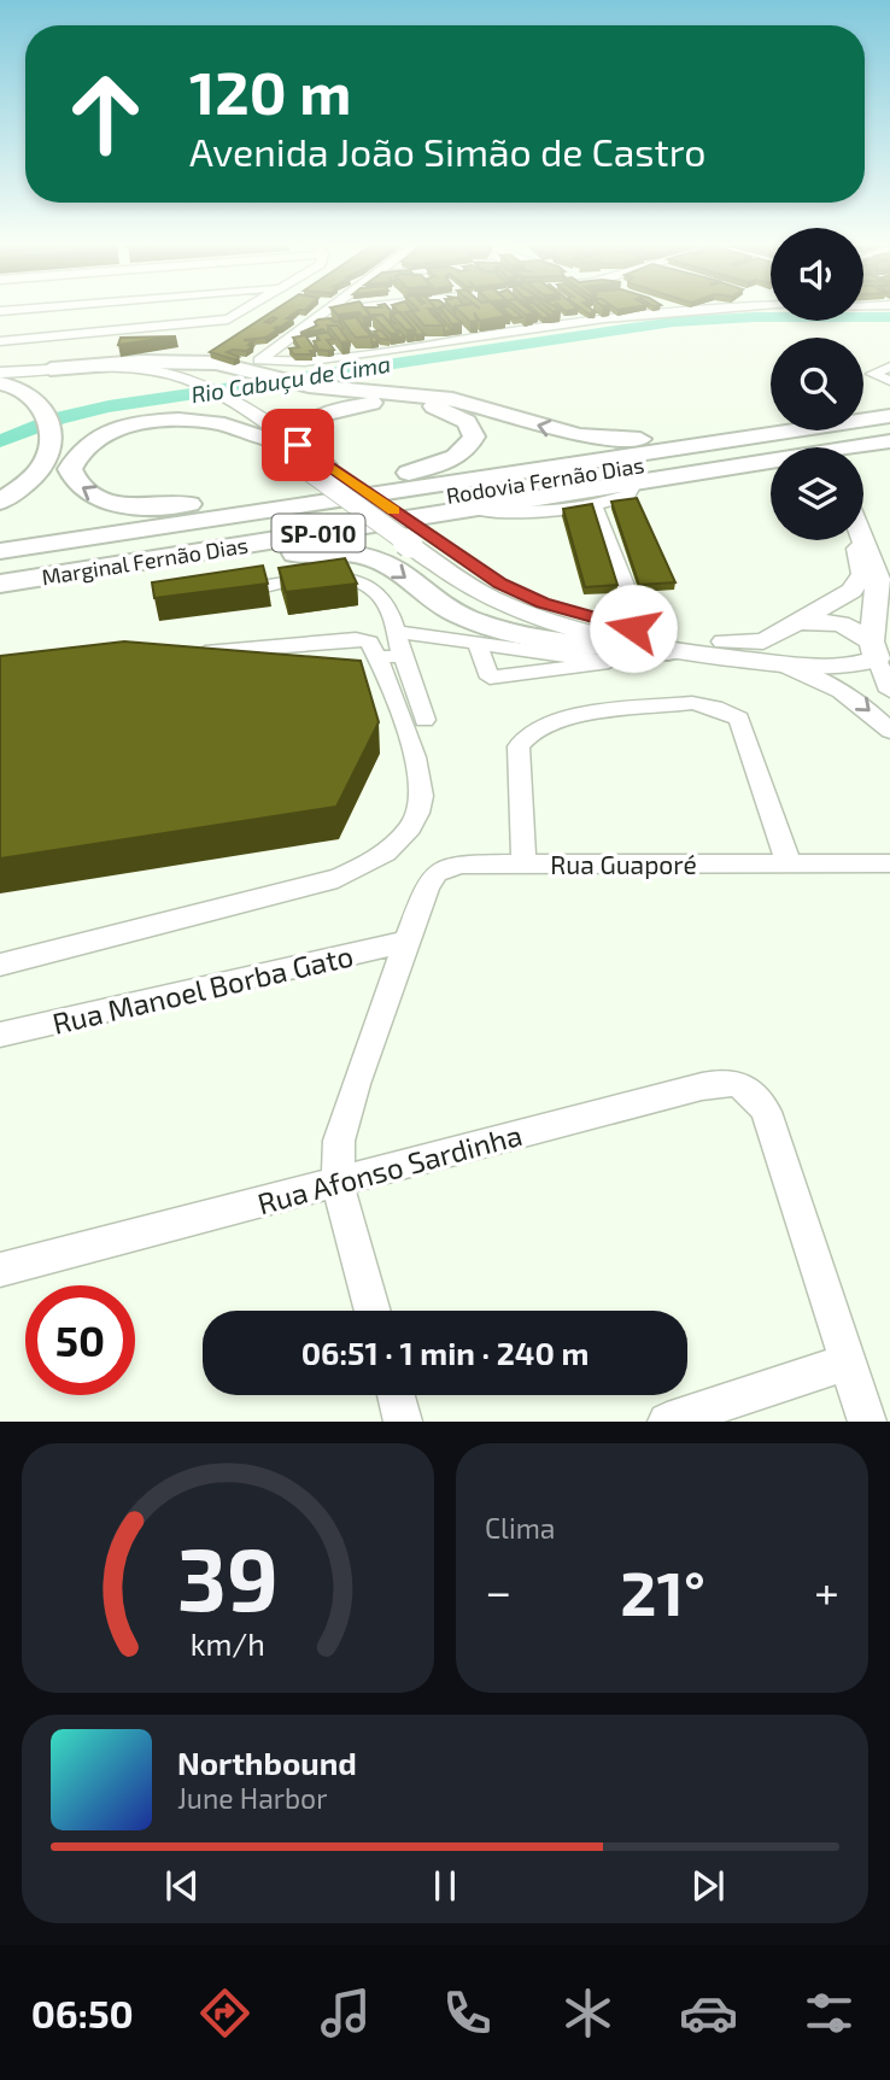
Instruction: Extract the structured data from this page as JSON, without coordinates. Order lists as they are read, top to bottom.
{
  "streets": {
    "highway": ["Rodovia Fernão Dias", "SP-010", "Marginal Fernão Dias"],
    "street": ["Rua Guaporé", "Rua Manoel Borba Gato", "Rua Afonso Sardinha"]
  },
  "crossings": [
    ["Rua Guaporé", "Rua Manoel Borba Gato"],
    ["Rua Guaporé", "Rua Afonso Sardinha"]
  ],
  "water": ["Rio Cabuçu de Cima"],
  "page": {
    "turn": ["120 m", "Avenida João Simão de Castro"],
    "limit": "50",
    "trip": "06:51 · 1 min · 240 m",
    "tile": "Clima",
    "heat": ["−", "21°", "+"],
    "song": ["Northbound", "June Harbor"],
    "tabs": "06:50",
    "gauge": ["39", "km/h"]
  }
}
